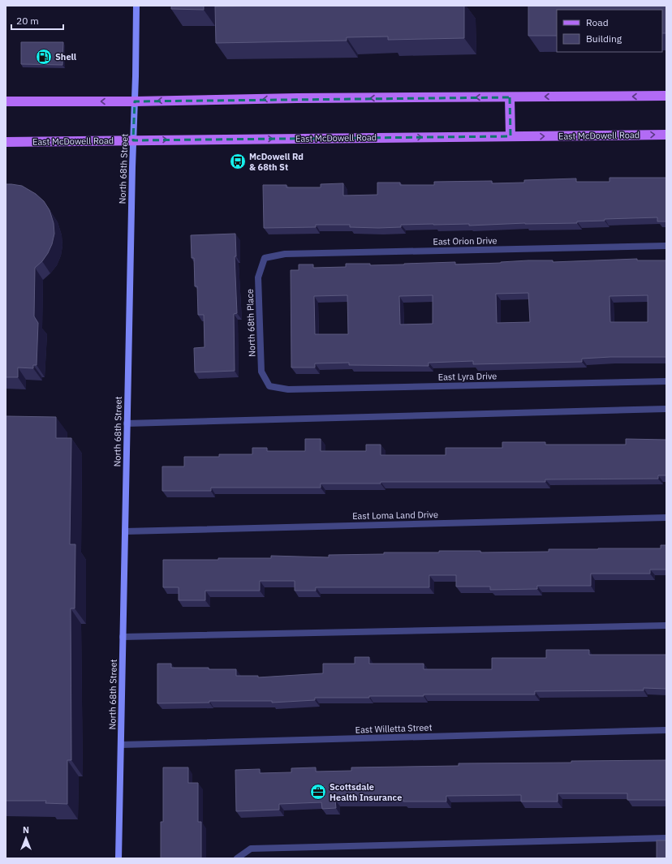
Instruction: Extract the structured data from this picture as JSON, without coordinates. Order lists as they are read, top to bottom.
{
  "streets": {
    "main road": ["East McDowell Road"],
    "street": [
      "North 68th Street",
      "East Orion Drive",
      "North 68th Place",
      "East Lyra Drive",
      "East Loma Land Drive",
      "East Willetta Street"
    ]
  },
  "crossings": [
    ["East McDowell Road", "North 68th Street"],
    ["North 68th Street", "East Loma Land Drive"],
    ["North 68th Street", "East Willetta Street"],
    ["East Orion Drive", "North 68th Place"],
    ["North 68th Place", "East Lyra Drive"]
  ],
  "places": {
    "fuel station": ["Shell"],
    "bus stop": ["McDowell Rd & 68th St"],
    "office": ["Scottsdale Health Insurance"]
  },
  "legend": ["Road", "Building"],
  "scale_bar": "20 m",
  "north": "top"
}
